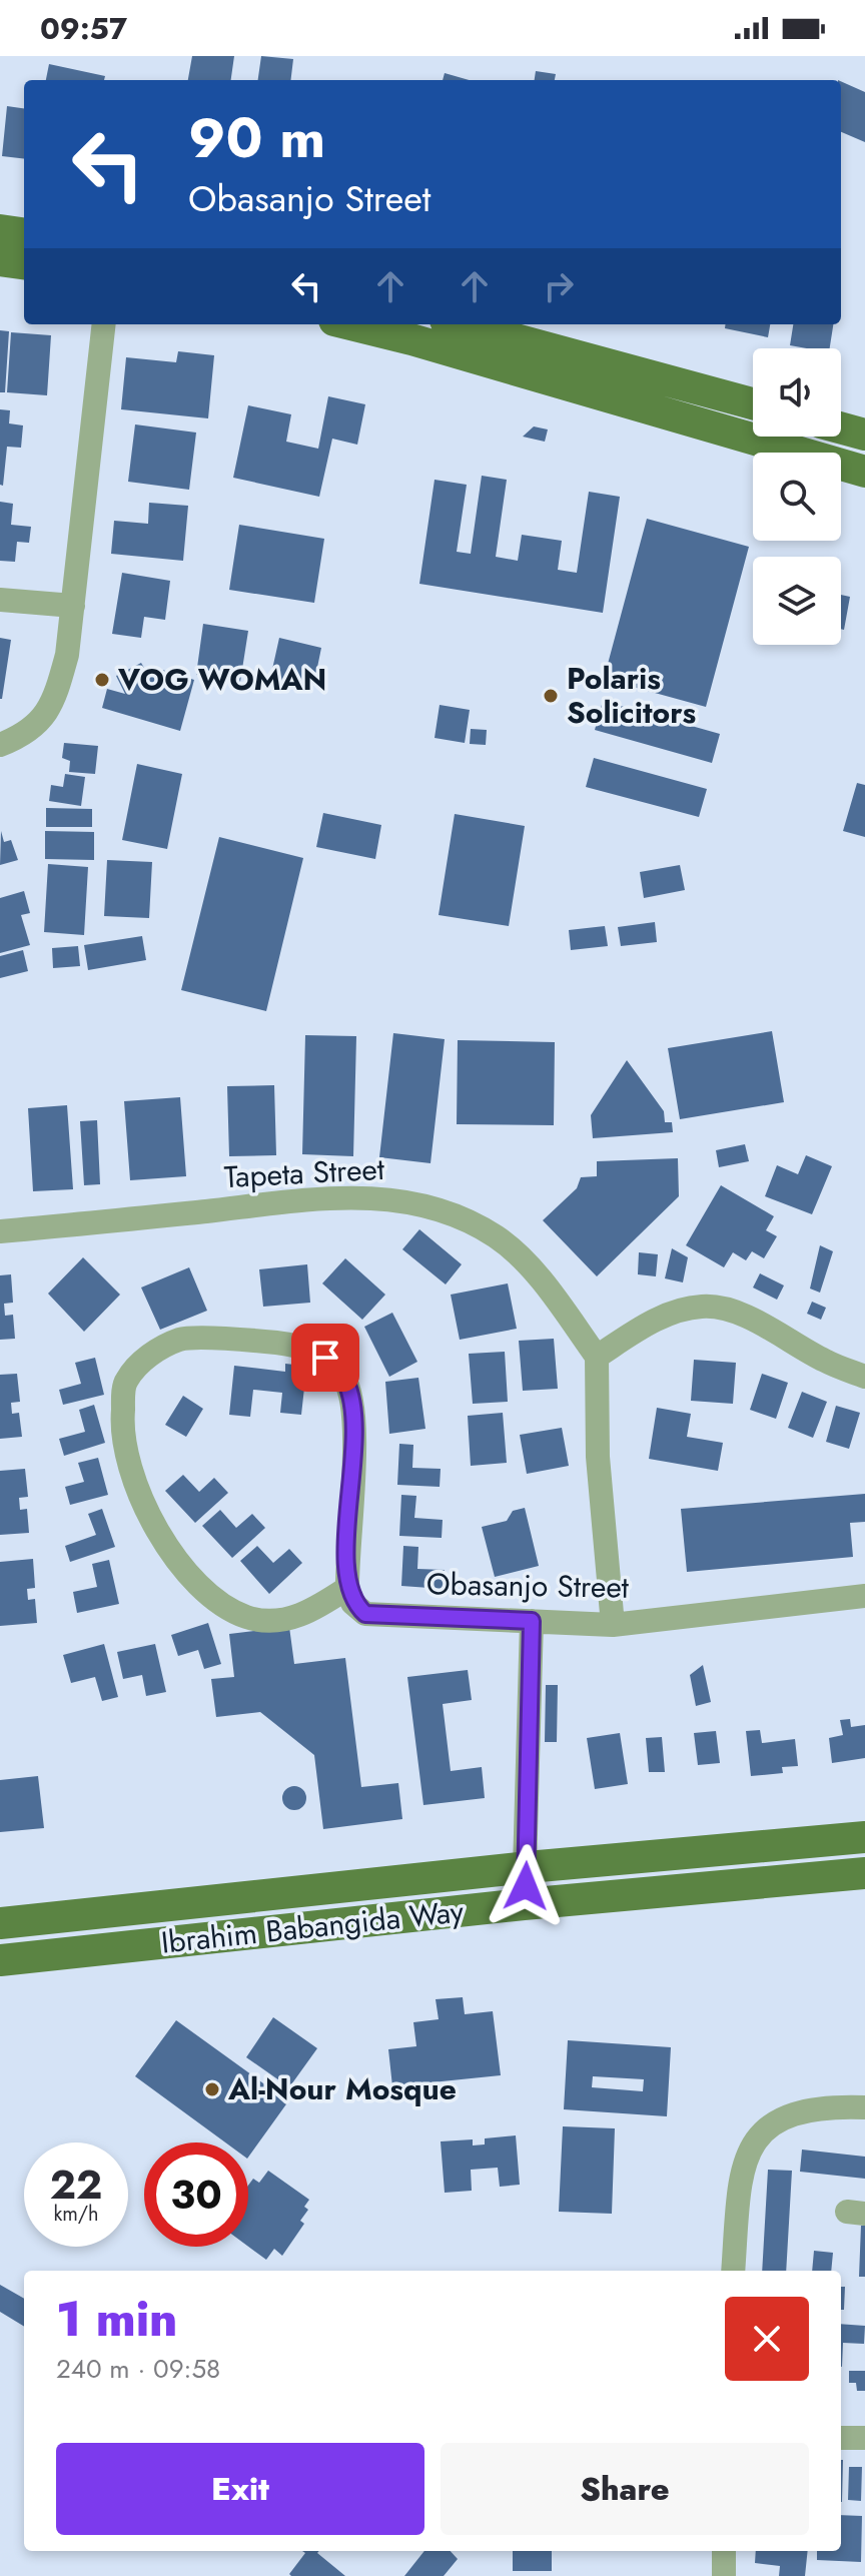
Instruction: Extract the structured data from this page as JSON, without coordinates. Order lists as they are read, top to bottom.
{
  "streets": {
    "main road": ["Ibrahim Babangida Way"],
    "street": ["Tapeta Street", "Obasanjo Street"]
  },
  "places": ["VOG WOMAN", "Polaris Solicitors", "Al-Nour Mosque"],
  "page": {
    "status": "09:57",
    "turn": ["90 m", "Obasanjo Street"],
    "speed": "22 km/h",
    "limit": "30",
    "heading": ["1 min", "240 m · 09:58"],
    "buttons": ["Exit", "Share"]
  }
}
